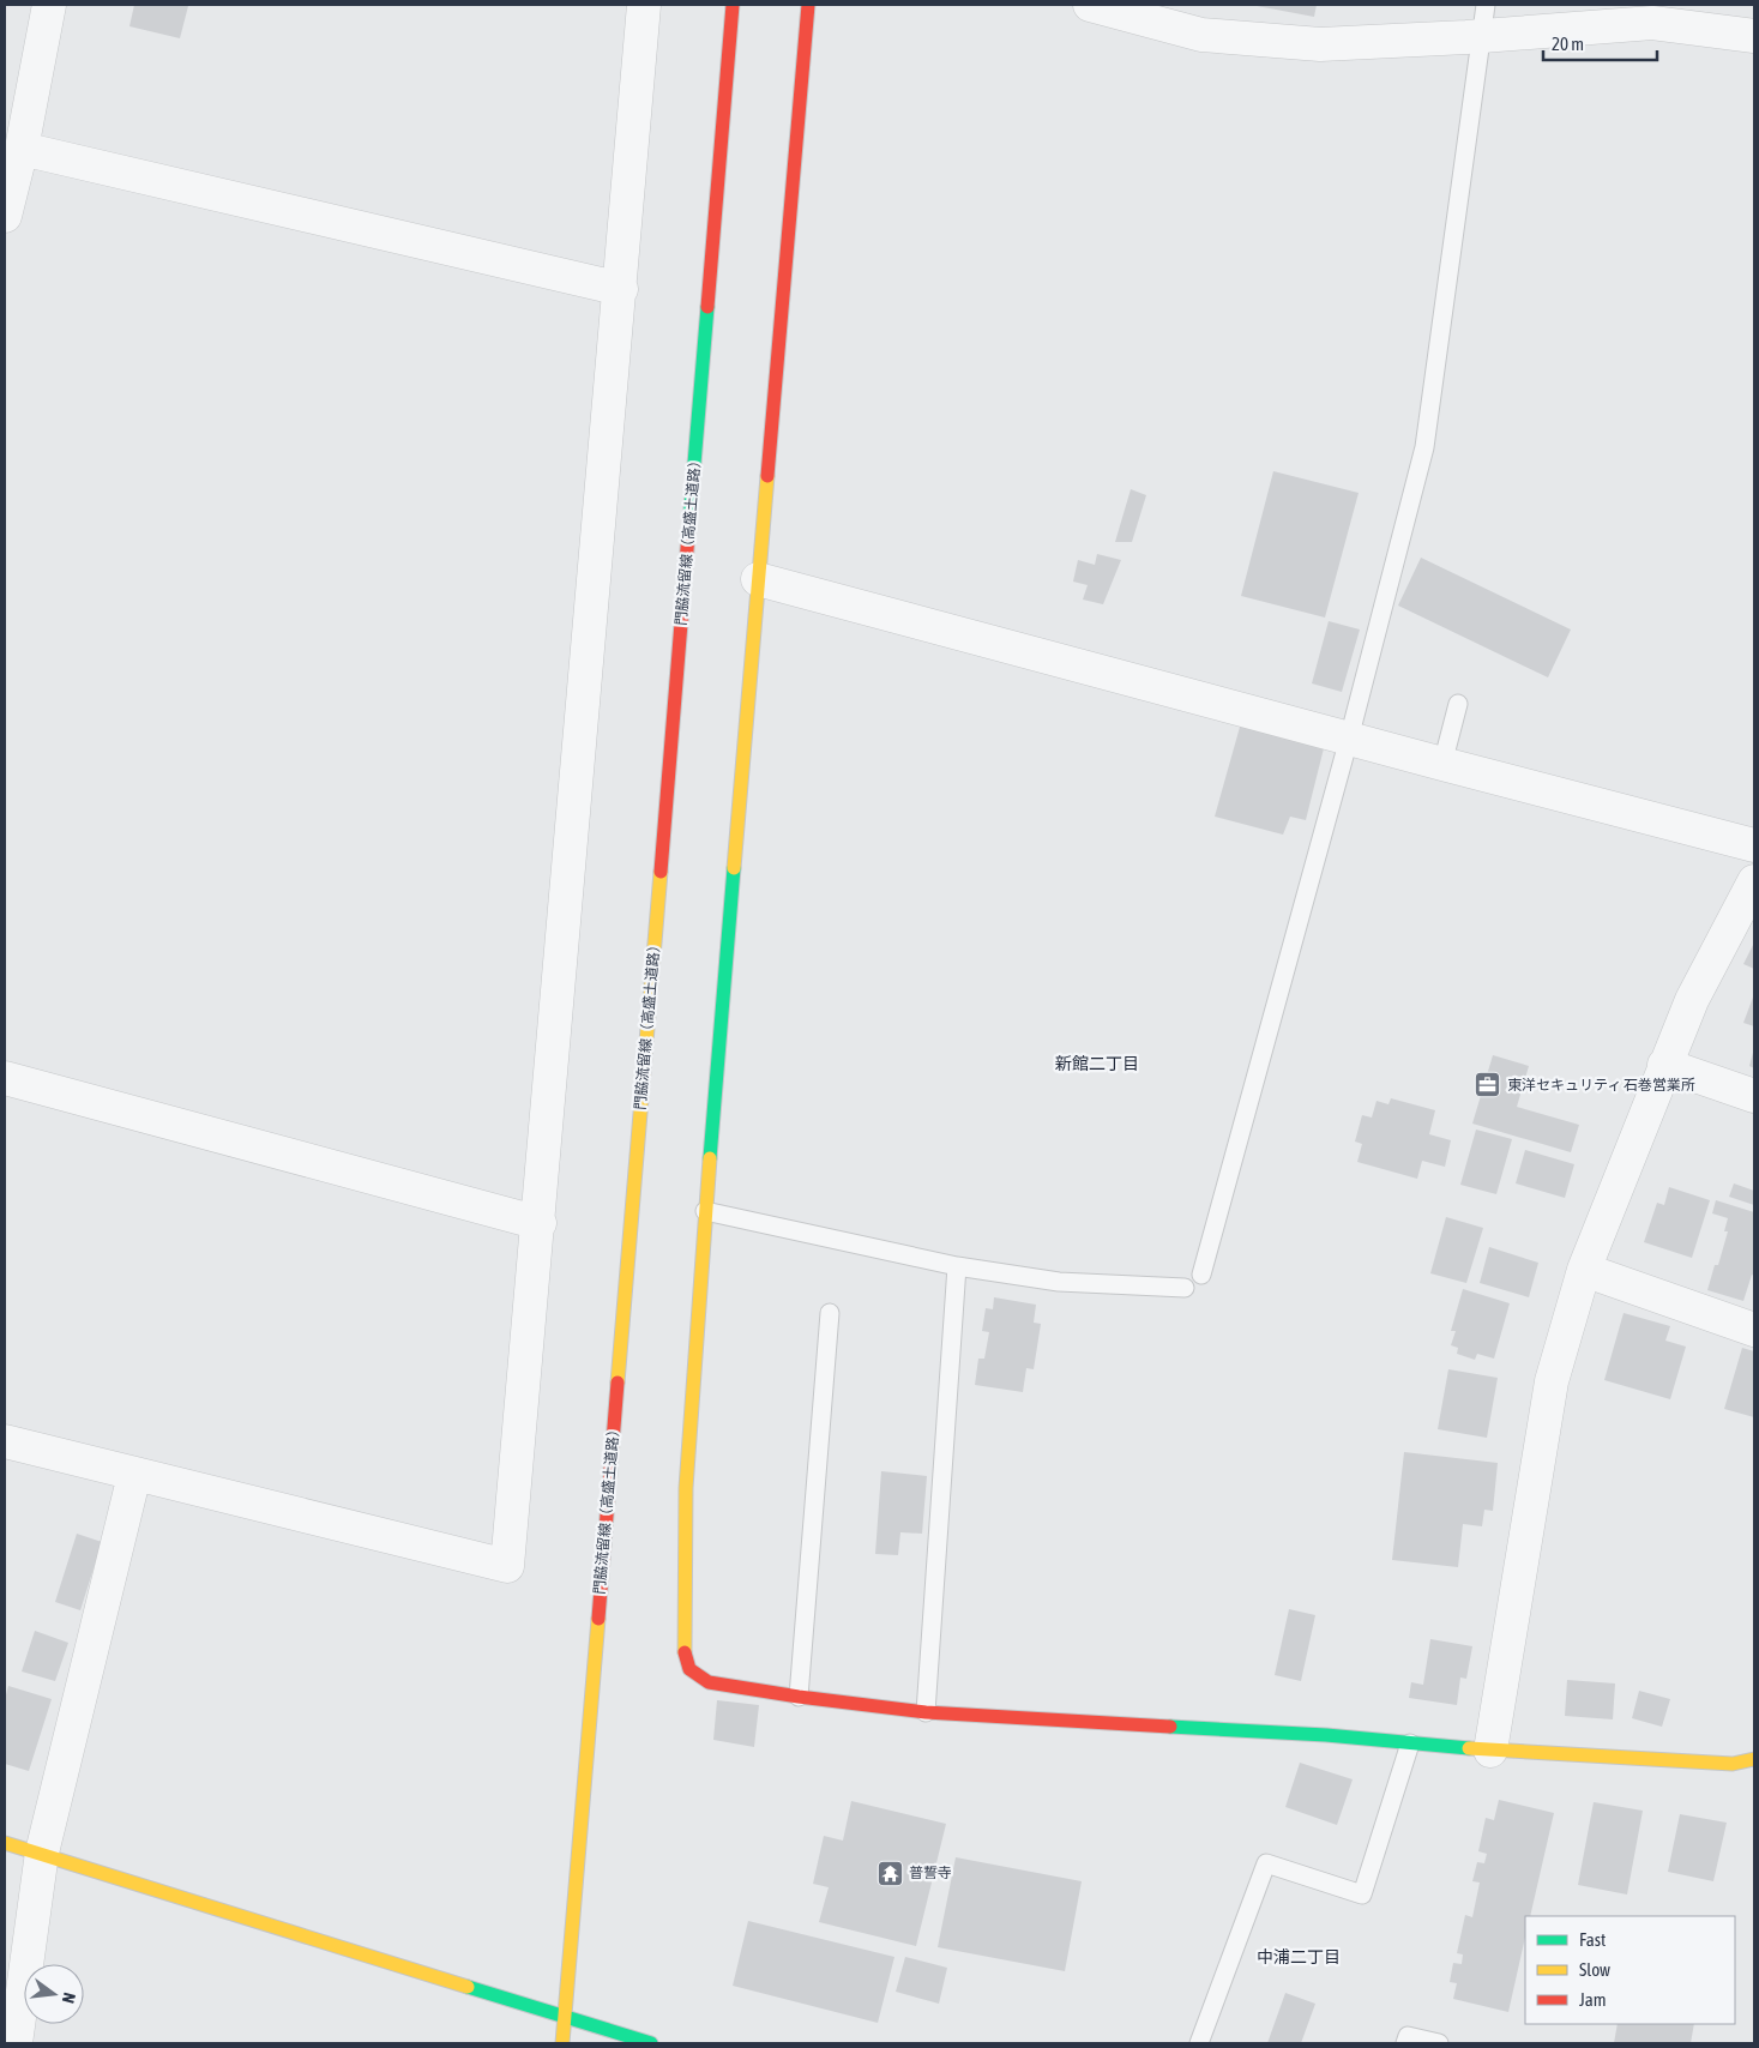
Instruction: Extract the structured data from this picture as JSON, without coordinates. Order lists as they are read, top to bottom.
{
  "streets": {
    "street": ["門脇流留線（高盛土道路）"]
  },
  "districts": ["新館二丁目", "中浦二丁目"],
  "places": {
    "office": ["東洋セキュリティ 石巻営業所"],
    "temple": ["普誓寺"]
  },
  "legend": ["Fast", "Slow", "Jam"],
  "scale_bar": "20 m",
  "north": "right"
}
